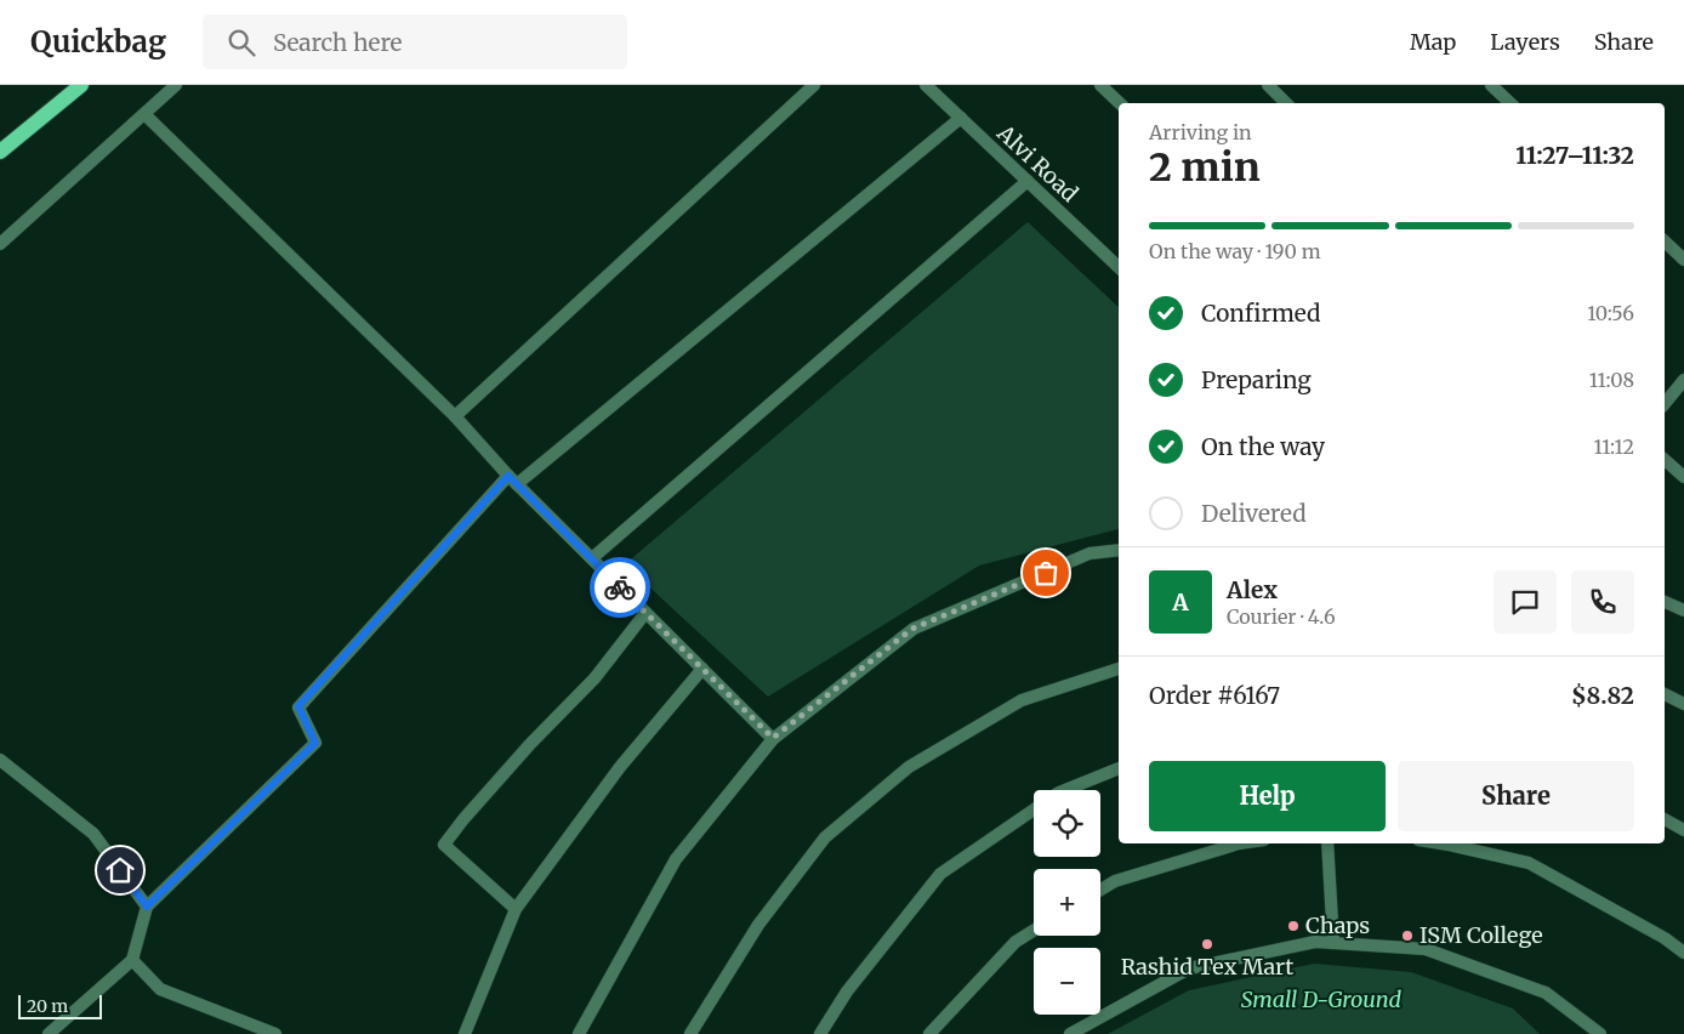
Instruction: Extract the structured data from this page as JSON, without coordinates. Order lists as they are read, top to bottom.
{
  "streets": {
    "street": ["Alvi Road"]
  },
  "parks": ["Small D-Ground"],
  "places": ["Chaps", "ISM College", "Rashid Tex Mart"],
  "scale_bar": "20 m",
  "page": {
    "header": "Quickbag",
    "search": "Search here",
    "nav": ["Map", "Layers", "Share"],
    "heading": ["2 min", "Arriving in", "11:27–11:32"],
    "panel": [
      "Alex",
      "Courier · 4.6",
      "Order #6167",
      "$8.82"
    ],
    "bar": "On the way · 190 m",
    "list": [
      ["Confirmed", "10:56"],
      ["Preparing", "11:08"],
      ["On the way", "11:12"],
      "Delivered"
    ],
    "round": "A",
    "buttons": ["Help", "Share"],
    "map_buttons": ["+", "−"],
    "scale": "20 m"
  }
}
